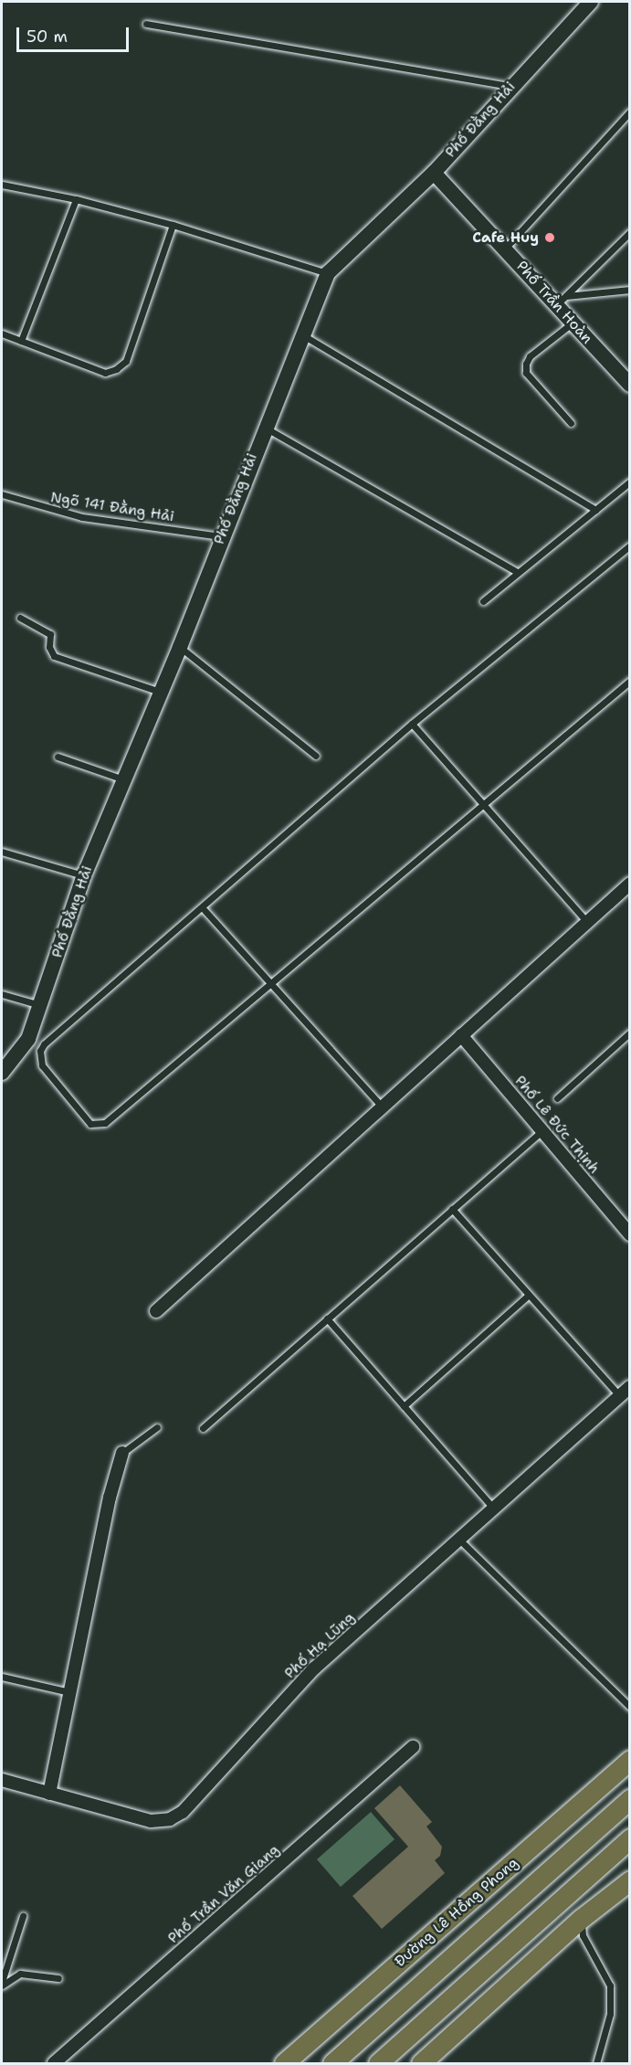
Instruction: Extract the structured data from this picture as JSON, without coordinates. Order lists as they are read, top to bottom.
{
  "streets": {
    "main road": ["Đường Lê Hồng Phong"],
    "street": [
      "Phố Đằng Hải",
      "Phố Trần Hoàn",
      "Phố Lê Đức Thịnh",
      "Phố Hạ Lũng",
      "Phố Trần Văn Giang"
    ],
    "lane": ["Ngõ 141 Đằng Hải"]
  },
  "crossings": [
    ["Phố Đằng Hải", "Phố Trần Hoàn"],
    ["Phố Đằng Hải", "Ngõ 141 Đằng Hải"]
  ],
  "places": ["Cafe Huy"],
  "scale_bar": "50 m"
}
